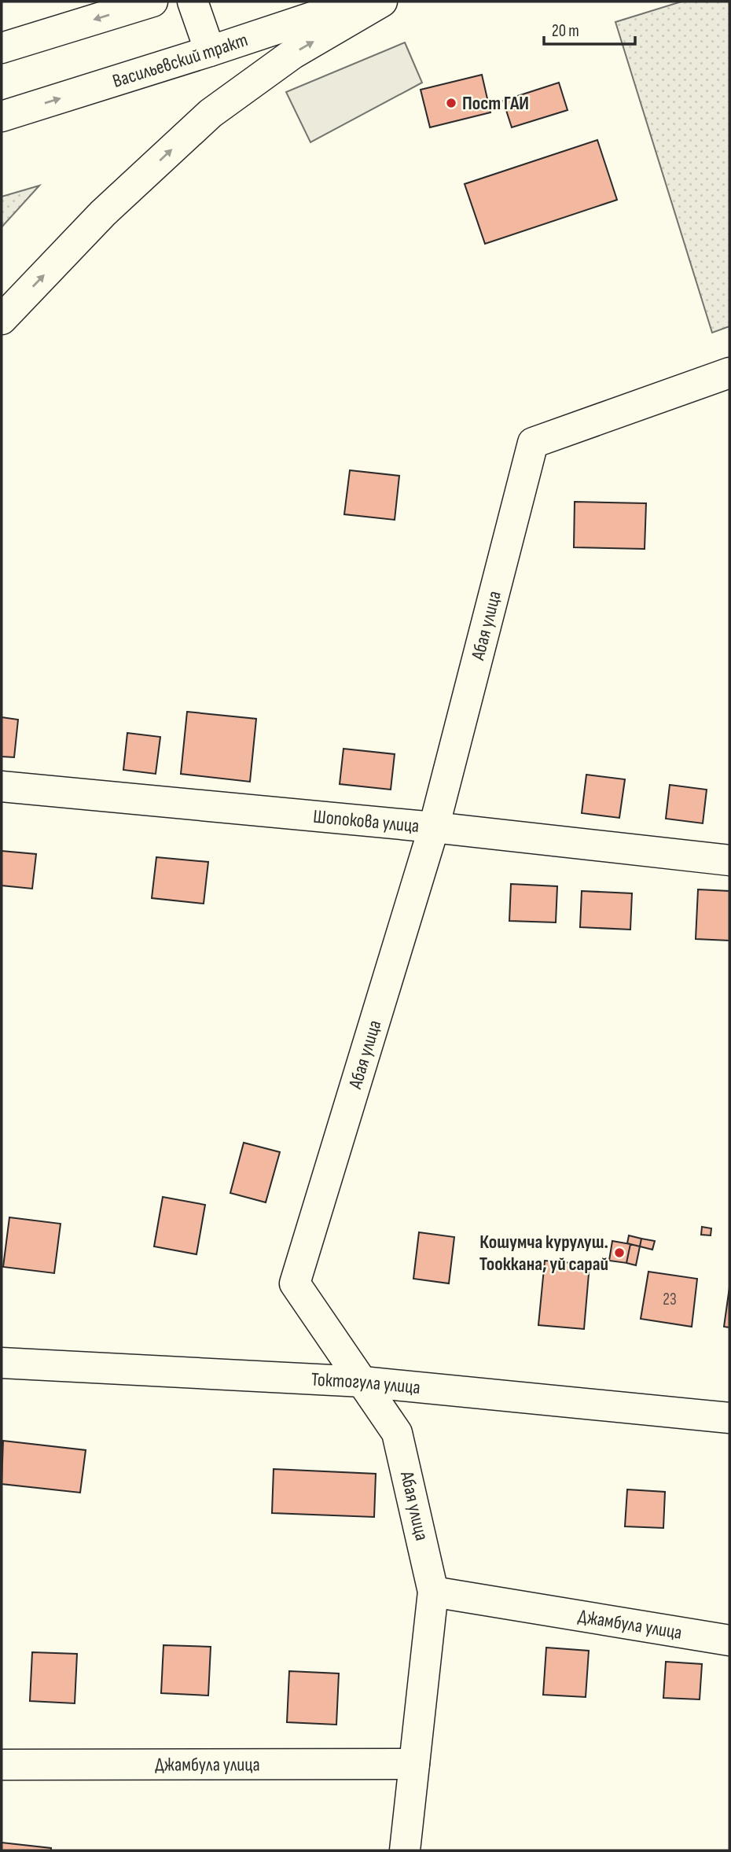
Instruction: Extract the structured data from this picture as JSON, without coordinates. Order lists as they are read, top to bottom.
{
  "streets": {
    "main road": [
      "Васильевский тракт",
      "Абая улица",
      "Шопокова улица",
      "Токтогула улица",
      "Джамбула улица"
    ]
  },
  "crossings": [
    ["Абая улица", "Шопокова улица"],
    ["Абая улица", "Токтогула улица"],
    ["Абая улица", "Джамбула улица"]
  ],
  "places": ["Пост ГАИ", "Кошумча курулуш. Тооккана, уй сарай"],
  "house_numbers": ["23"],
  "scale_bar": "20 m"
}
